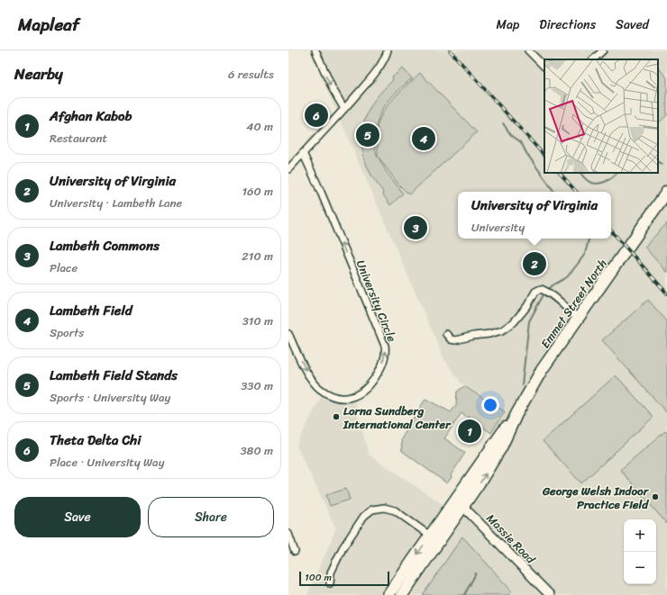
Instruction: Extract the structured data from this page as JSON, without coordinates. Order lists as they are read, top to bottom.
{
  "streets": {
    "main road": ["Emmet Street North"],
    "street": ["University Circle", "Massie Road"]
  },
  "crossings": [
    ["Emmet Street North", "Massie Road"]
  ],
  "places": ["Lorna Sundberg International Center", "George Welsh Indoor Practice Field"],
  "scale_bar": "100 m",
  "page": {
    "header": "Mapleaf",
    "nav": ["Map", "Directions", "Saved"],
    "heading": ["Nearby", "6 results"],
    "list": [
      {
        "mark": "1",
        "name": "Afghan Kabob",
        "note": "Restaurant",
        "value": "40 m"
      },
      {
        "mark": "2",
        "name": "University of Virginia",
        "note": "University · Lambeth Lane",
        "value": "160 m"
      },
      {
        "mark": "3",
        "name": "Lambeth Commons",
        "note": "Place",
        "value": "210 m"
      },
      {
        "mark": "4",
        "name": "Lambeth Field",
        "note": "Sports",
        "value": "310 m"
      },
      {
        "mark": "5",
        "name": "Lambeth Field Stands",
        "note": "Sports · University Way",
        "value": "330 m"
      },
      {
        "mark": "6",
        "name": "Theta Delta Chi",
        "note": "Place · University Way",
        "value": "380 m"
      }
    ],
    "pins": [
      "6",
      "5",
      "4",
      "3",
      "2",
      "1"
    ],
    "popup": ["University of Virginia", "University"],
    "buttons": ["Save", "Share"],
    "map_buttons": ["+", "−"],
    "scale": "100 m"
  }
}
